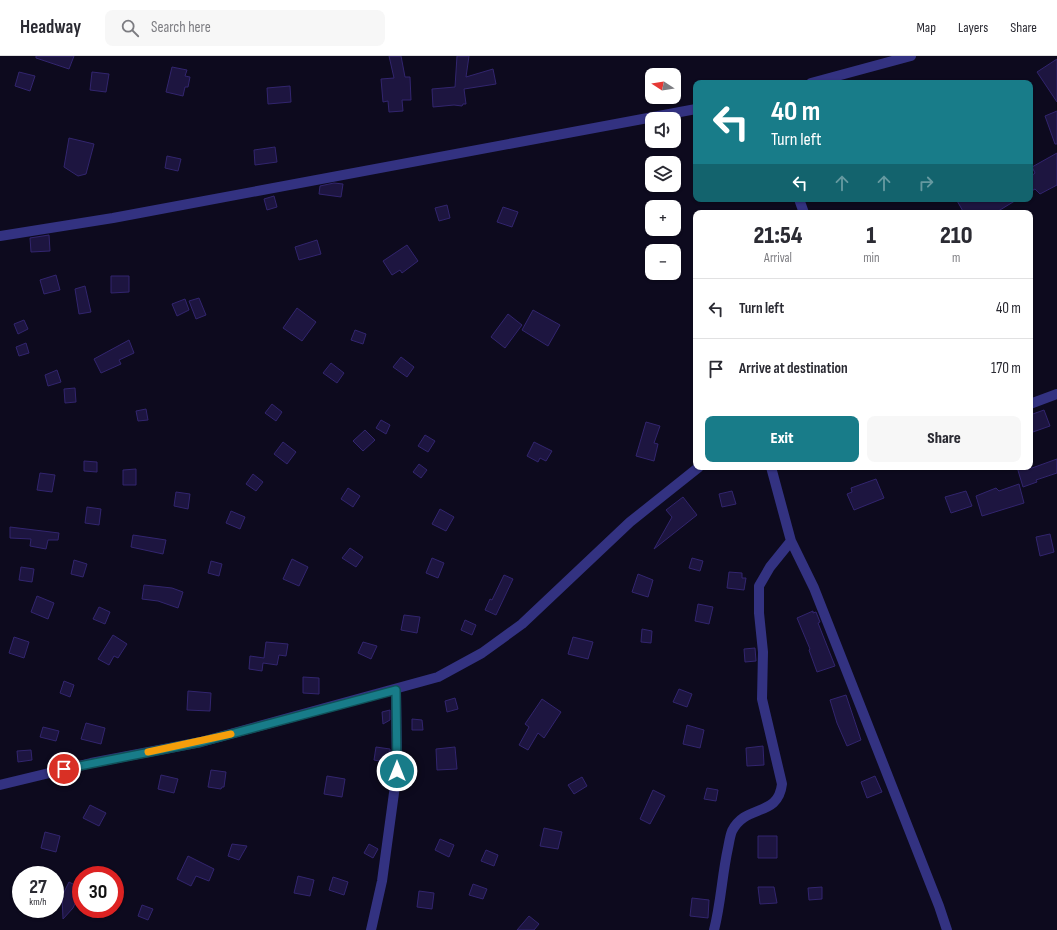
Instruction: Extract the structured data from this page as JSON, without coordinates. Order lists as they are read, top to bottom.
{
  "north": "left",
  "page": {
    "header": "Headway",
    "search": "Search here",
    "nav": ["Map", "Layers", "Share"],
    "map_buttons": ["+", "−"],
    "turn": ["40 m", "Turn left"],
    "eta": [
      "21:54",
      "Arrival",
      "1",
      "min",
      "210",
      "m"
    ],
    "list": [
      {
        "name": "Turn left",
        "value": "40 m"
      },
      {
        "name": "Arrive at destination",
        "value": "170 m"
      }
    ],
    "buttons": ["Exit", "Share"],
    "speed": "27 km/h",
    "limit": "30"
  }
}
